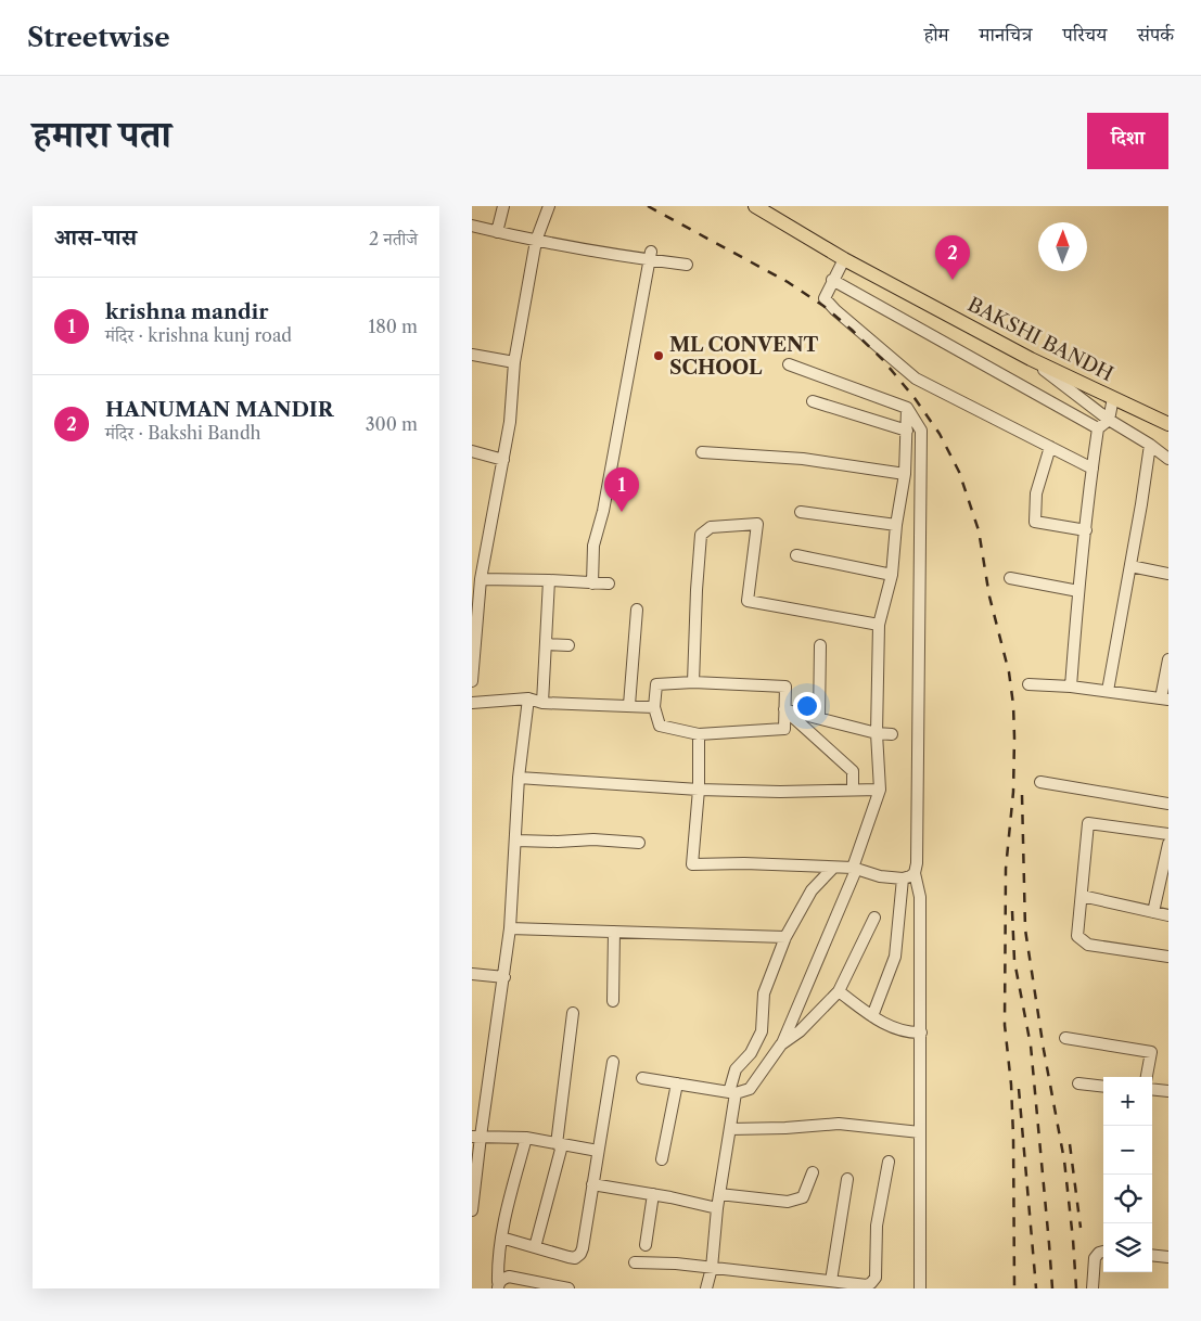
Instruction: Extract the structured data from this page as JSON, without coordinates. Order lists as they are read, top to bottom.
{
  "streets": {
    "main road": ["BAKSHI BANDH"]
  },
  "places": ["ML CONVENT SCHOOL"],
  "north": "top",
  "page": {
    "header": "Streetwise",
    "nav": [
      "होम",
      "मानचित्र",
      "परिचय",
      "संपर्क"
    ],
    "title": "हमारा पता",
    "buttons": "दिशा",
    "heading": ["आस-पास", "2 नतीजे"],
    "pins": ["2", "1"],
    "list": [
      {
        "mark": "1",
        "name": "krishna mandir",
        "note": "मंदिर · krishna kunj road",
        "value": "180 m"
      },
      {
        "mark": "2",
        "name": "HANUMAN MANDIR",
        "note": "मंदिर · Bakshi Bandh",
        "value": "300 m"
      }
    ],
    "map_buttons": ["+", "−"]
  }
}
